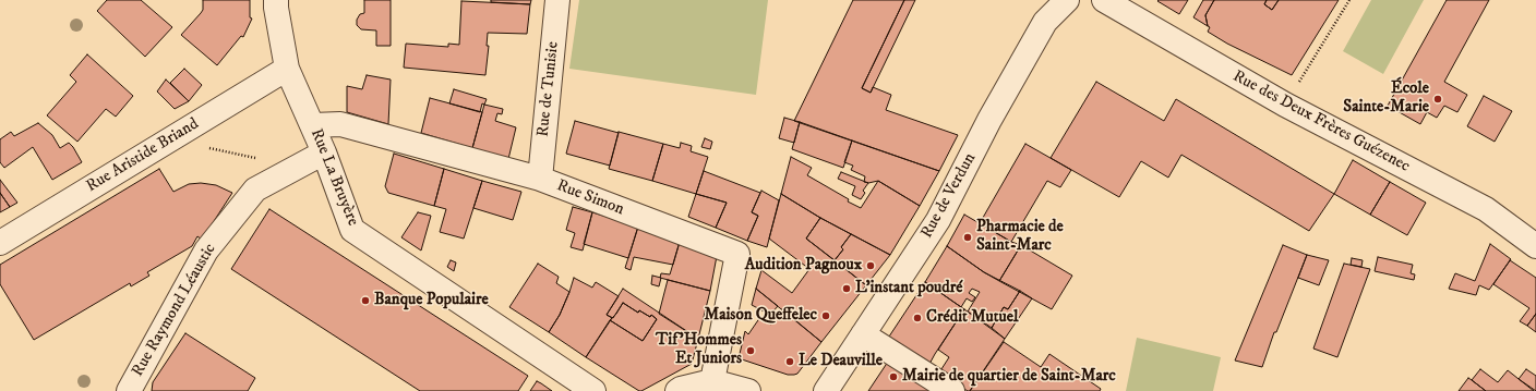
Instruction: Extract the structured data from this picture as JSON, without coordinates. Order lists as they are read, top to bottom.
{
  "streets": {
    "street": [
      "Rue de Tunisie",
      "Rue des Deux Frères Guézenec",
      "Rue Aristide Briand",
      "Rue La Bruyère",
      "Rue de Verdun",
      "Rue Simon",
      "Rue Raymond Léaustic"
    ]
  },
  "crossings": [
    ["Rue de Tunisie", "Rue Simon"],
    ["Rue Aristide Briand", "Rue La Bruyère"],
    ["Rue La Bruyère", "Rue Simon"],
    ["Rue La Bruyère", "Rue Raymond Léaustic"]
  ],
  "places": [
    "École Sainte-Marie",
    "Pharmacie de Saint-Marc",
    "Audition Pagnoux",
    "L'instant poudré",
    "Banque Populaire",
    "Maison Queffelec",
    "Crédit Mutuel",
    "Tif'Hommes Et Juniors",
    "Le Deauville",
    "Mairie de quartier de Saint-Marc"
  ]
}
